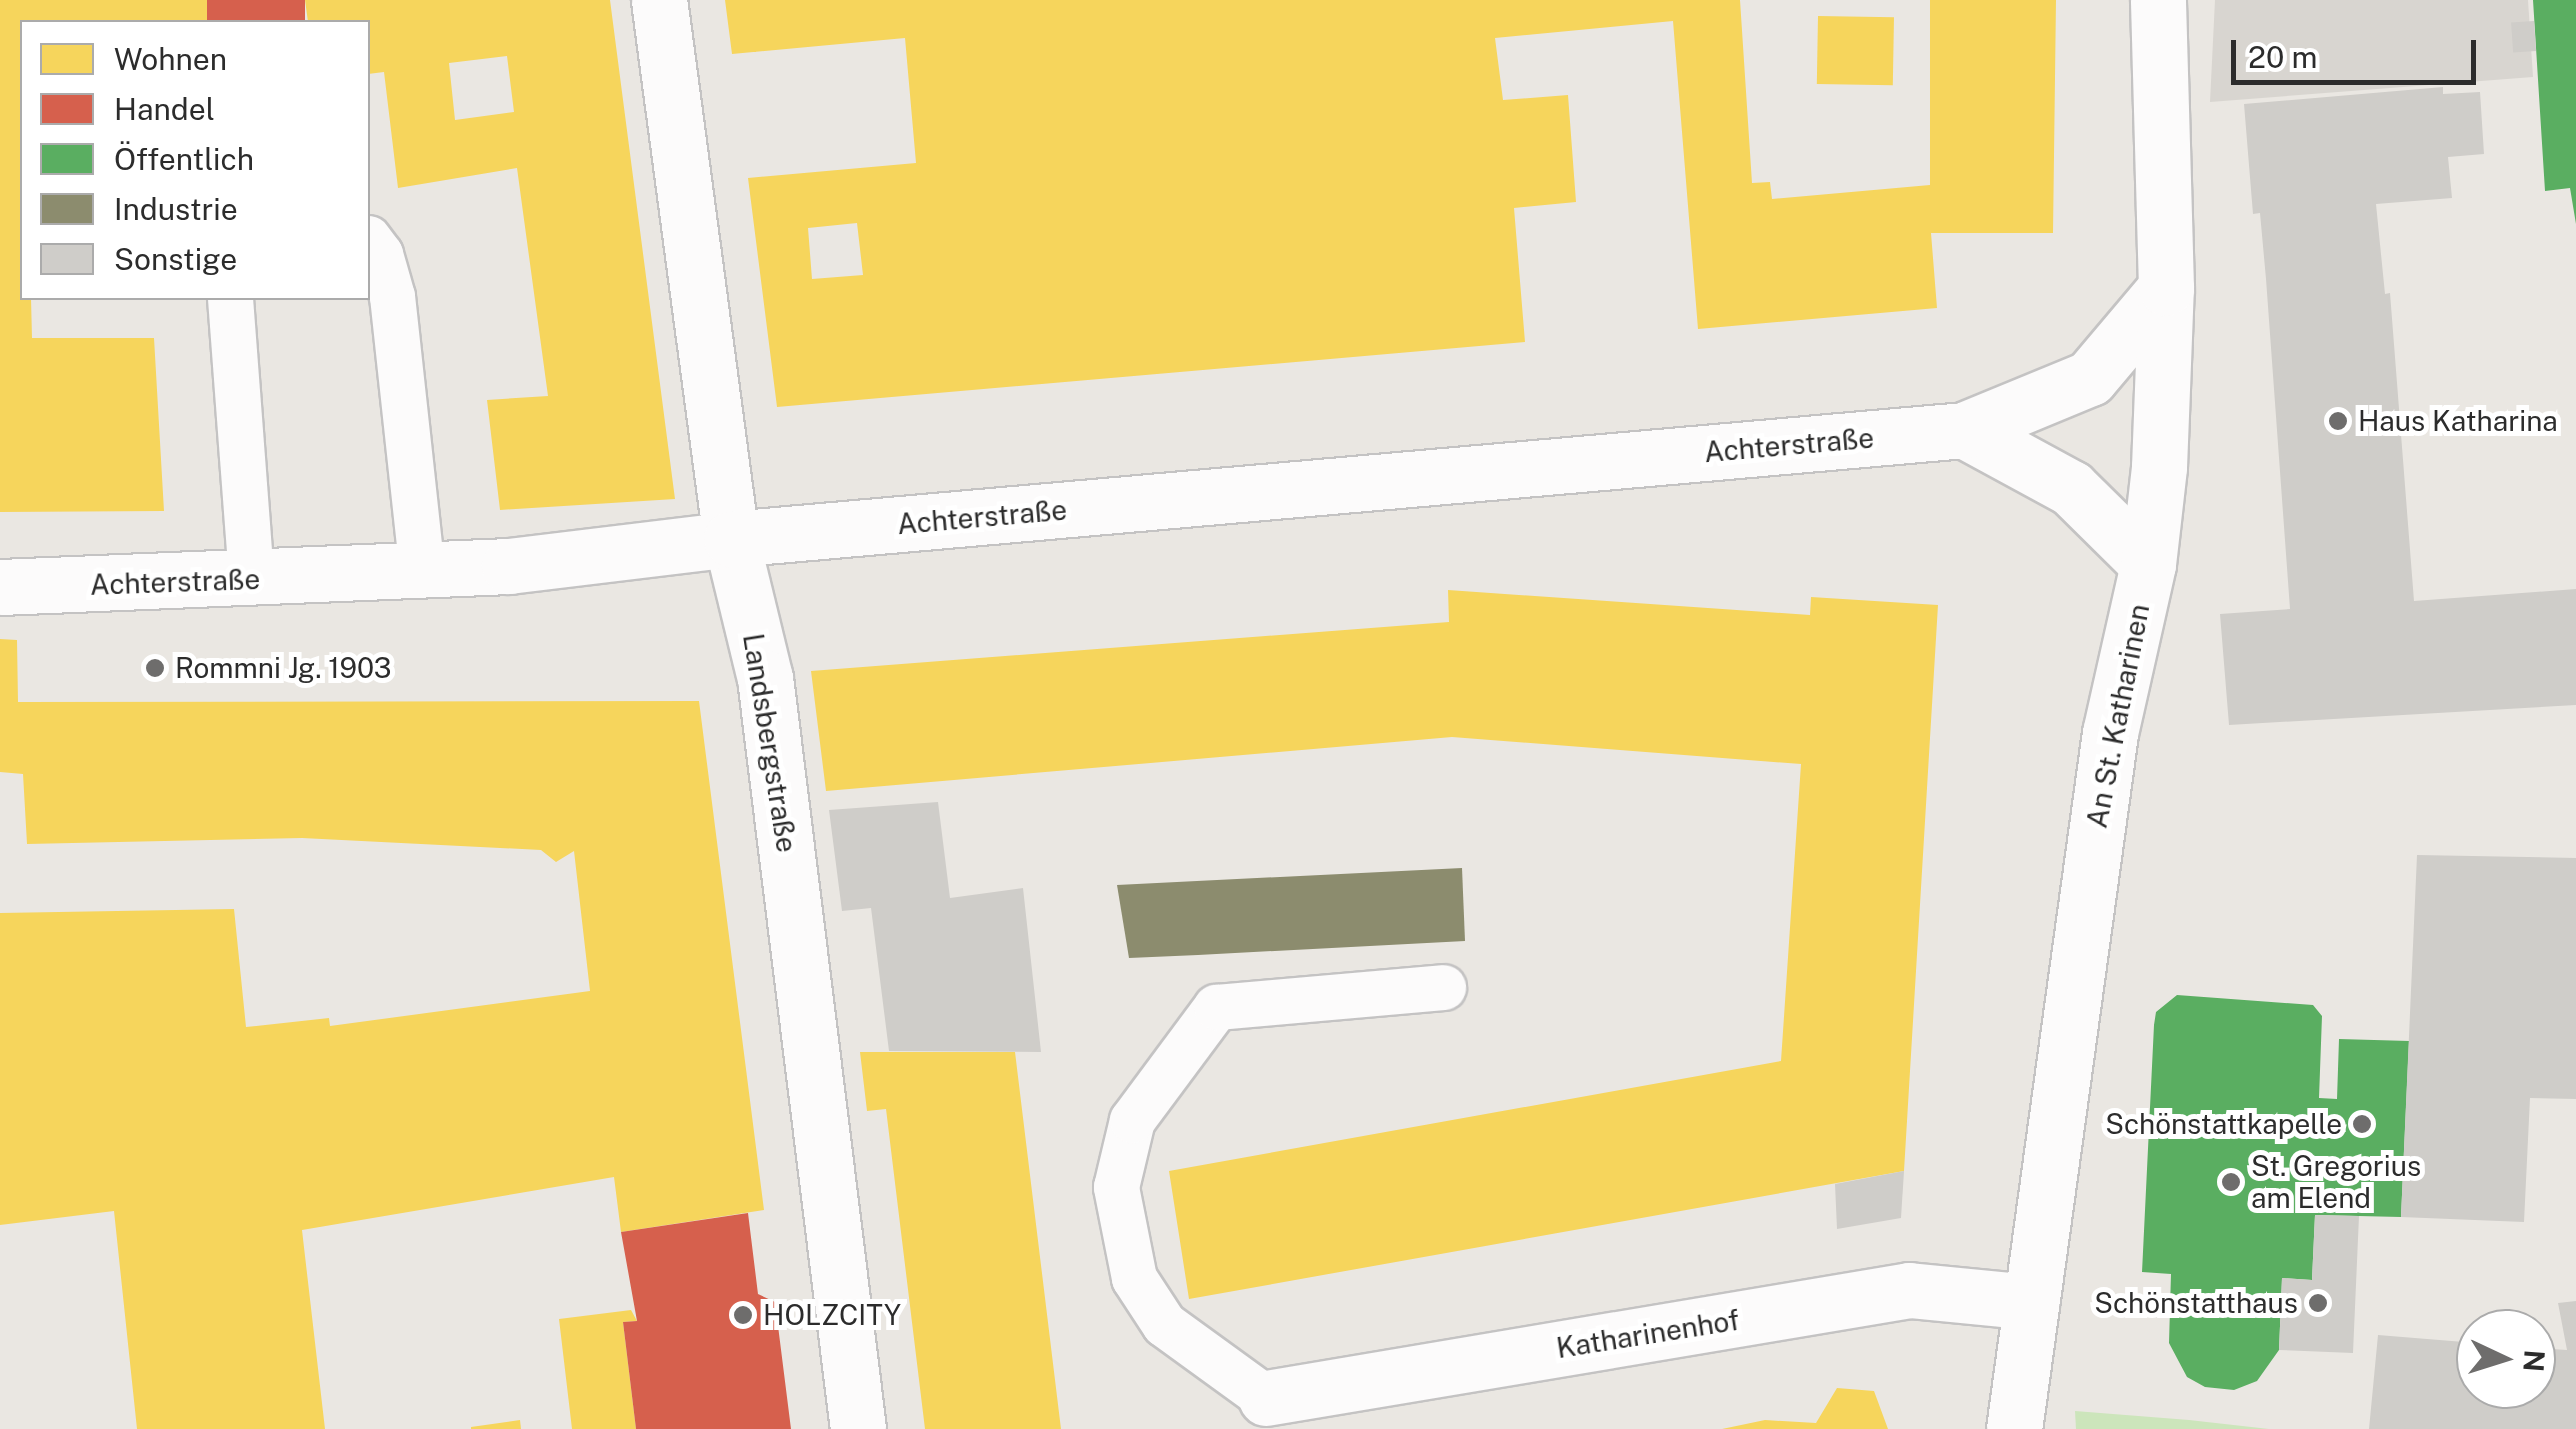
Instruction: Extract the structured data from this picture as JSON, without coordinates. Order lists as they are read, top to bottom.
{
  "streets": {
    "street": [
      "Achterstraße",
      "An St. Katharinen",
      "Landsbergstraße",
      "Katharinenhof"
    ]
  },
  "crossings": [
    ["Achterstraße", "An St. Katharinen"],
    ["Achterstraße", "Landsbergstraße"],
    ["An St. Katharinen", "Katharinenhof"]
  ],
  "places": [
    "Haus Katharina",
    "Rommni Jg. 1903",
    "Schönstattkapelle",
    "St. Gregorius am Elend",
    "Schönstatthaus",
    "HOLZCITY"
  ],
  "legend": [
    "Wohnen",
    "Handel",
    "Öffentlich",
    "Industrie",
    "Sonstige"
  ],
  "scale_bar": "20 m",
  "north": "right"
}
